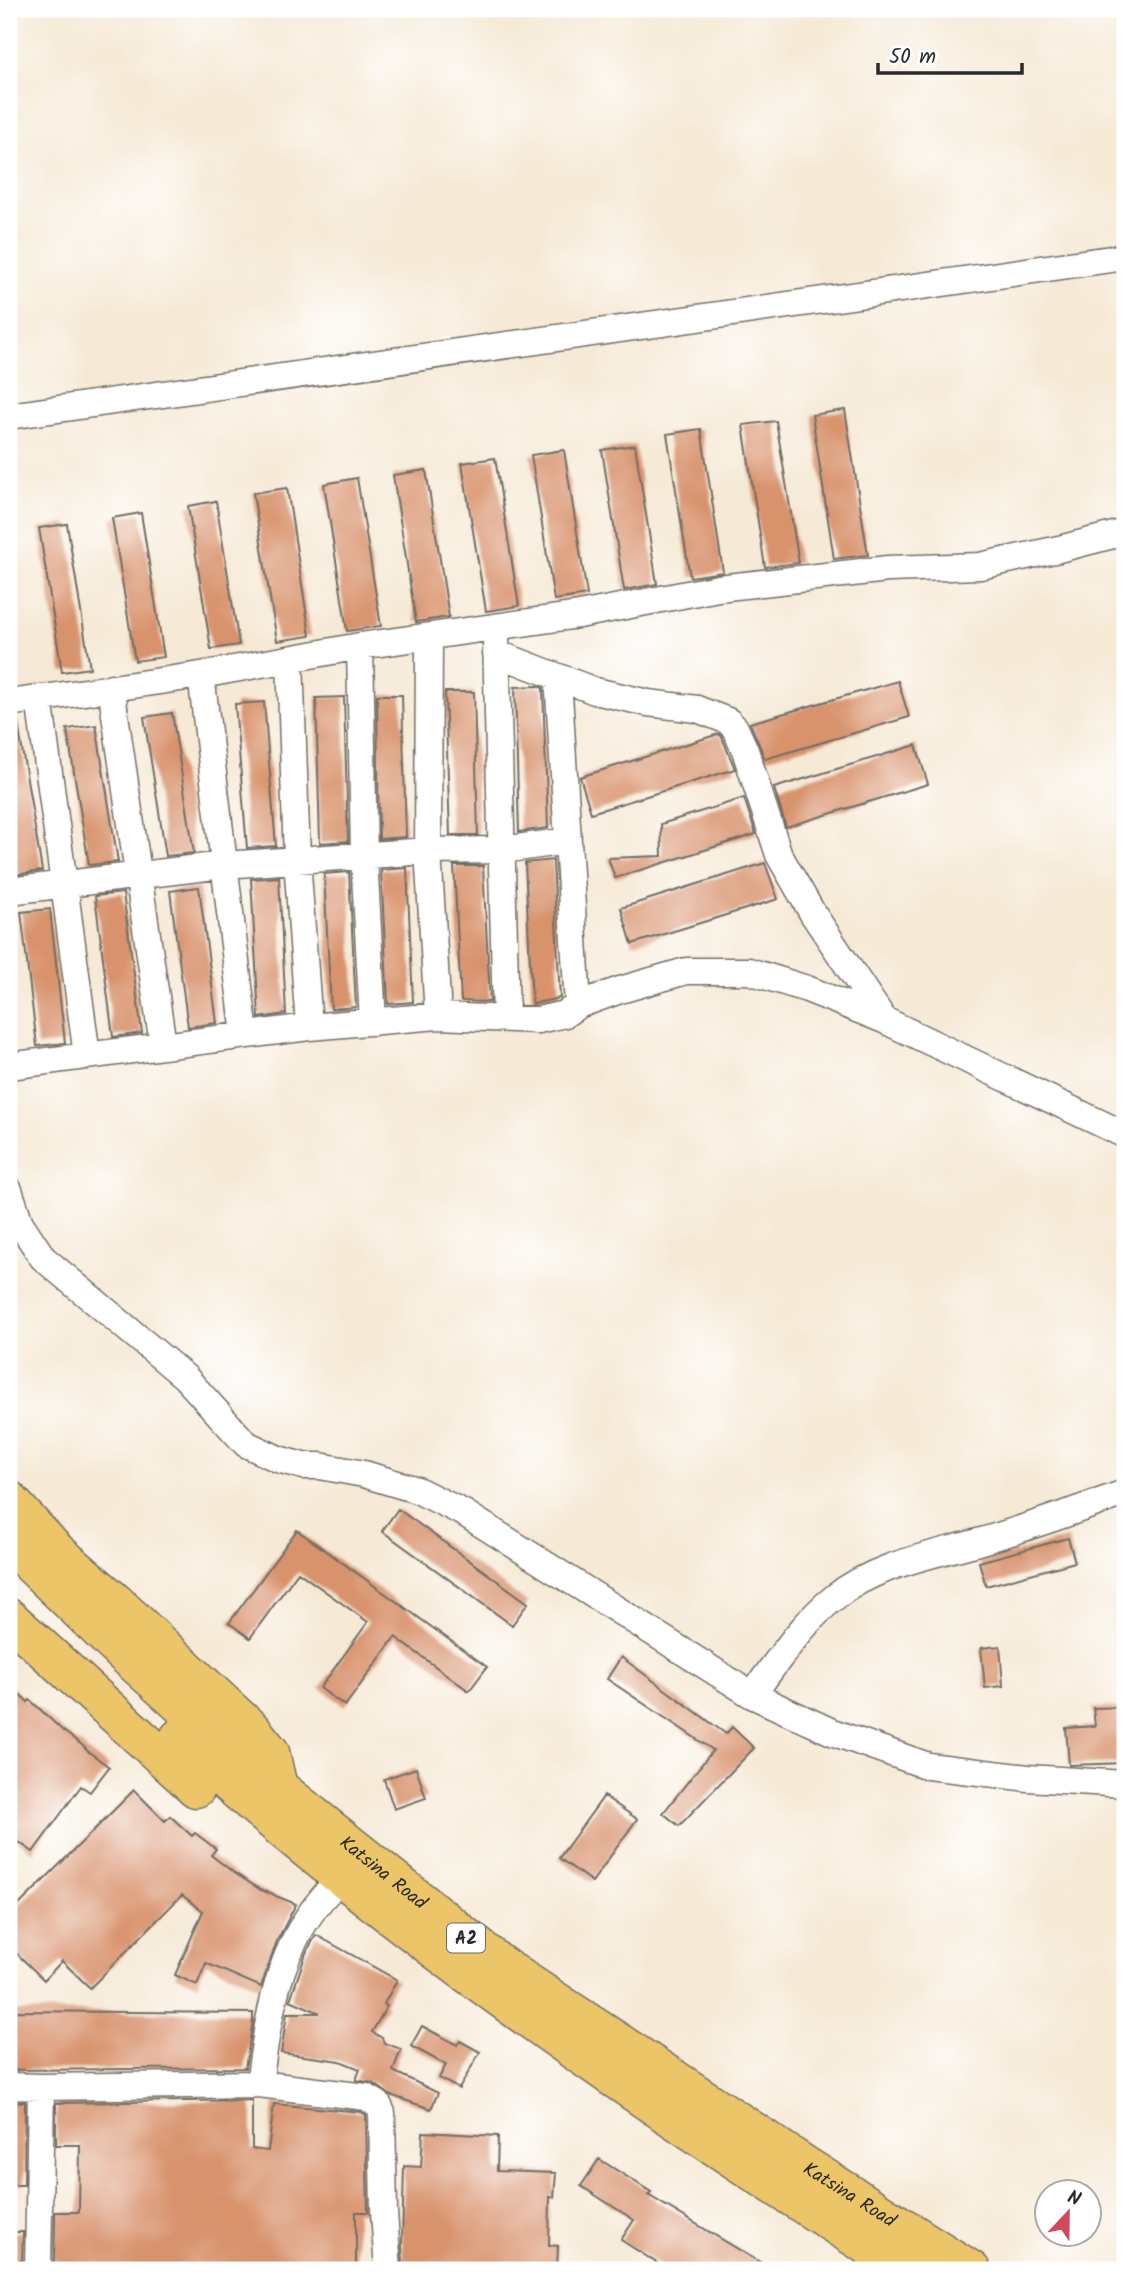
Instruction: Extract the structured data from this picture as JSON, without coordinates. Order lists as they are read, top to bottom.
{
  "streets": {
    "highway": ["Katsina Road", "A2"]
  },
  "scale_bar": "50 m",
  "north": "top"
}
